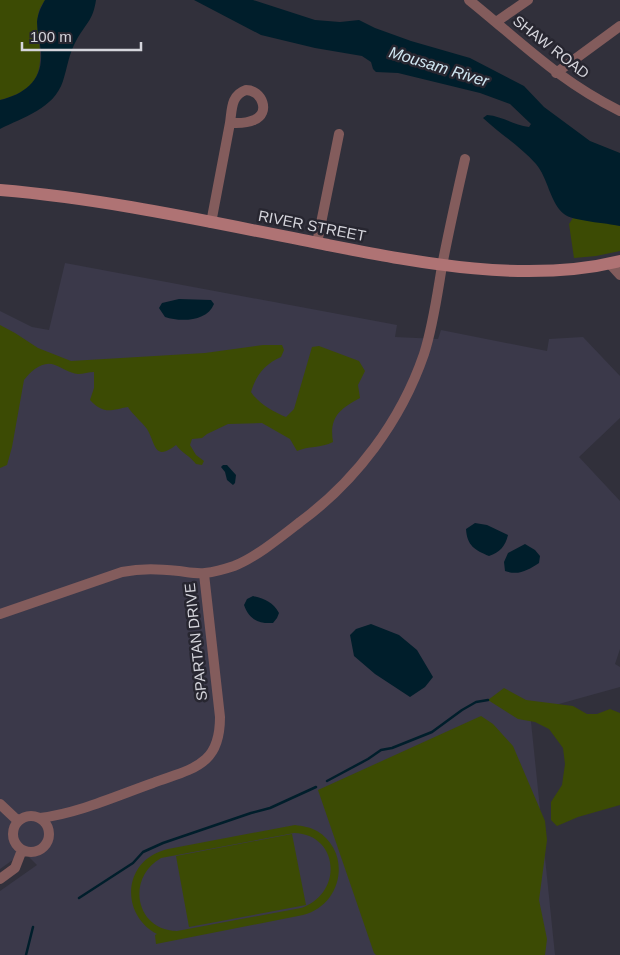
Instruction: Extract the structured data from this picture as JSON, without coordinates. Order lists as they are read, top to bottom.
{
  "streets": {
    "street": ["SHAW ROAD", "RIVER STREET", "SPARTAN DRIVE"]
  },
  "crossings": [
    ["RIVER STREET", "SPARTAN DRIVE"]
  ],
  "water": ["Mousam River"],
  "scale_bar": "100 m"
}
